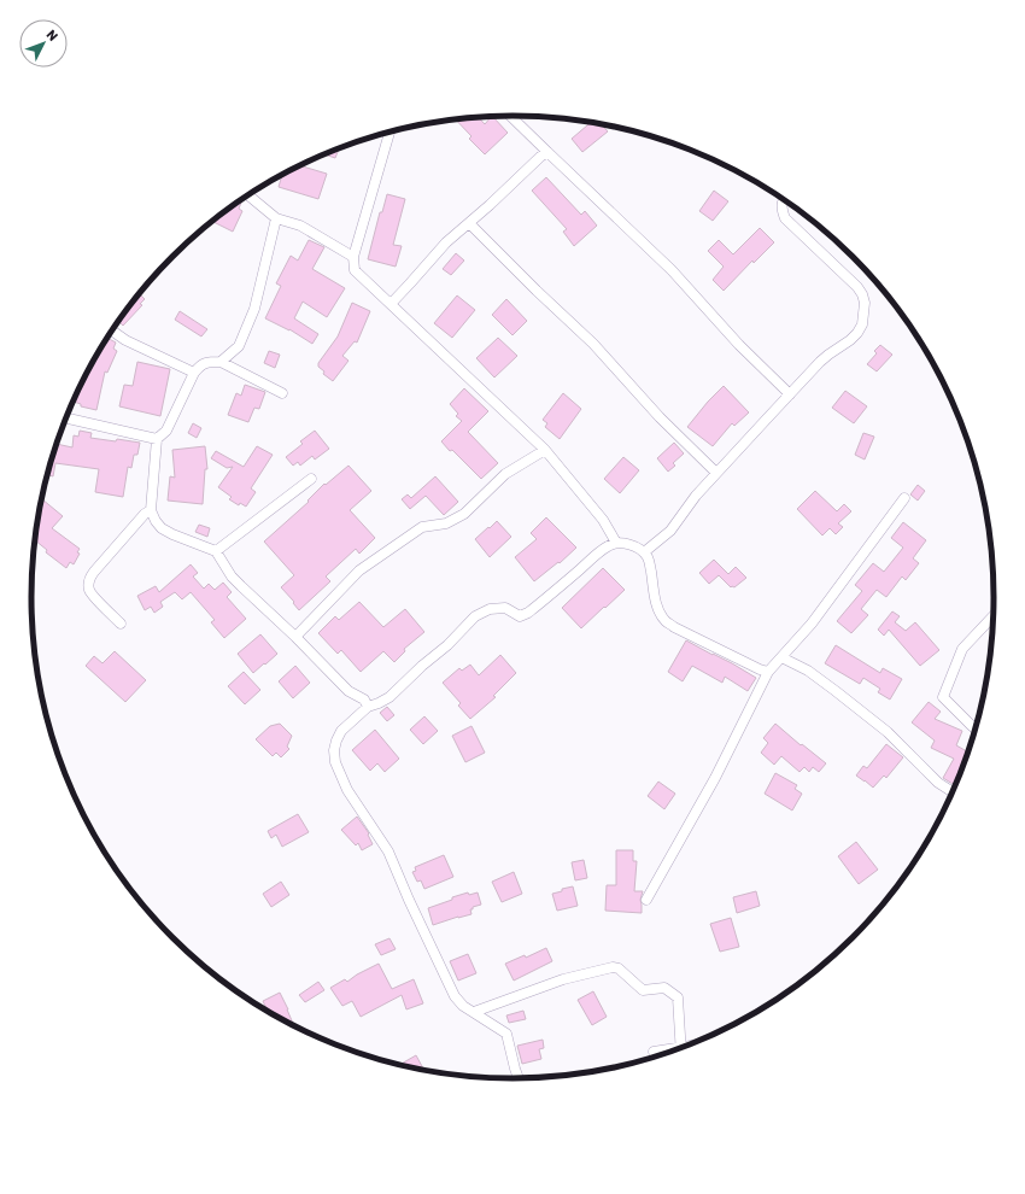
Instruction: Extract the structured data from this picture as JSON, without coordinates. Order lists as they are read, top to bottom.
{
  "north": "top right"
}
